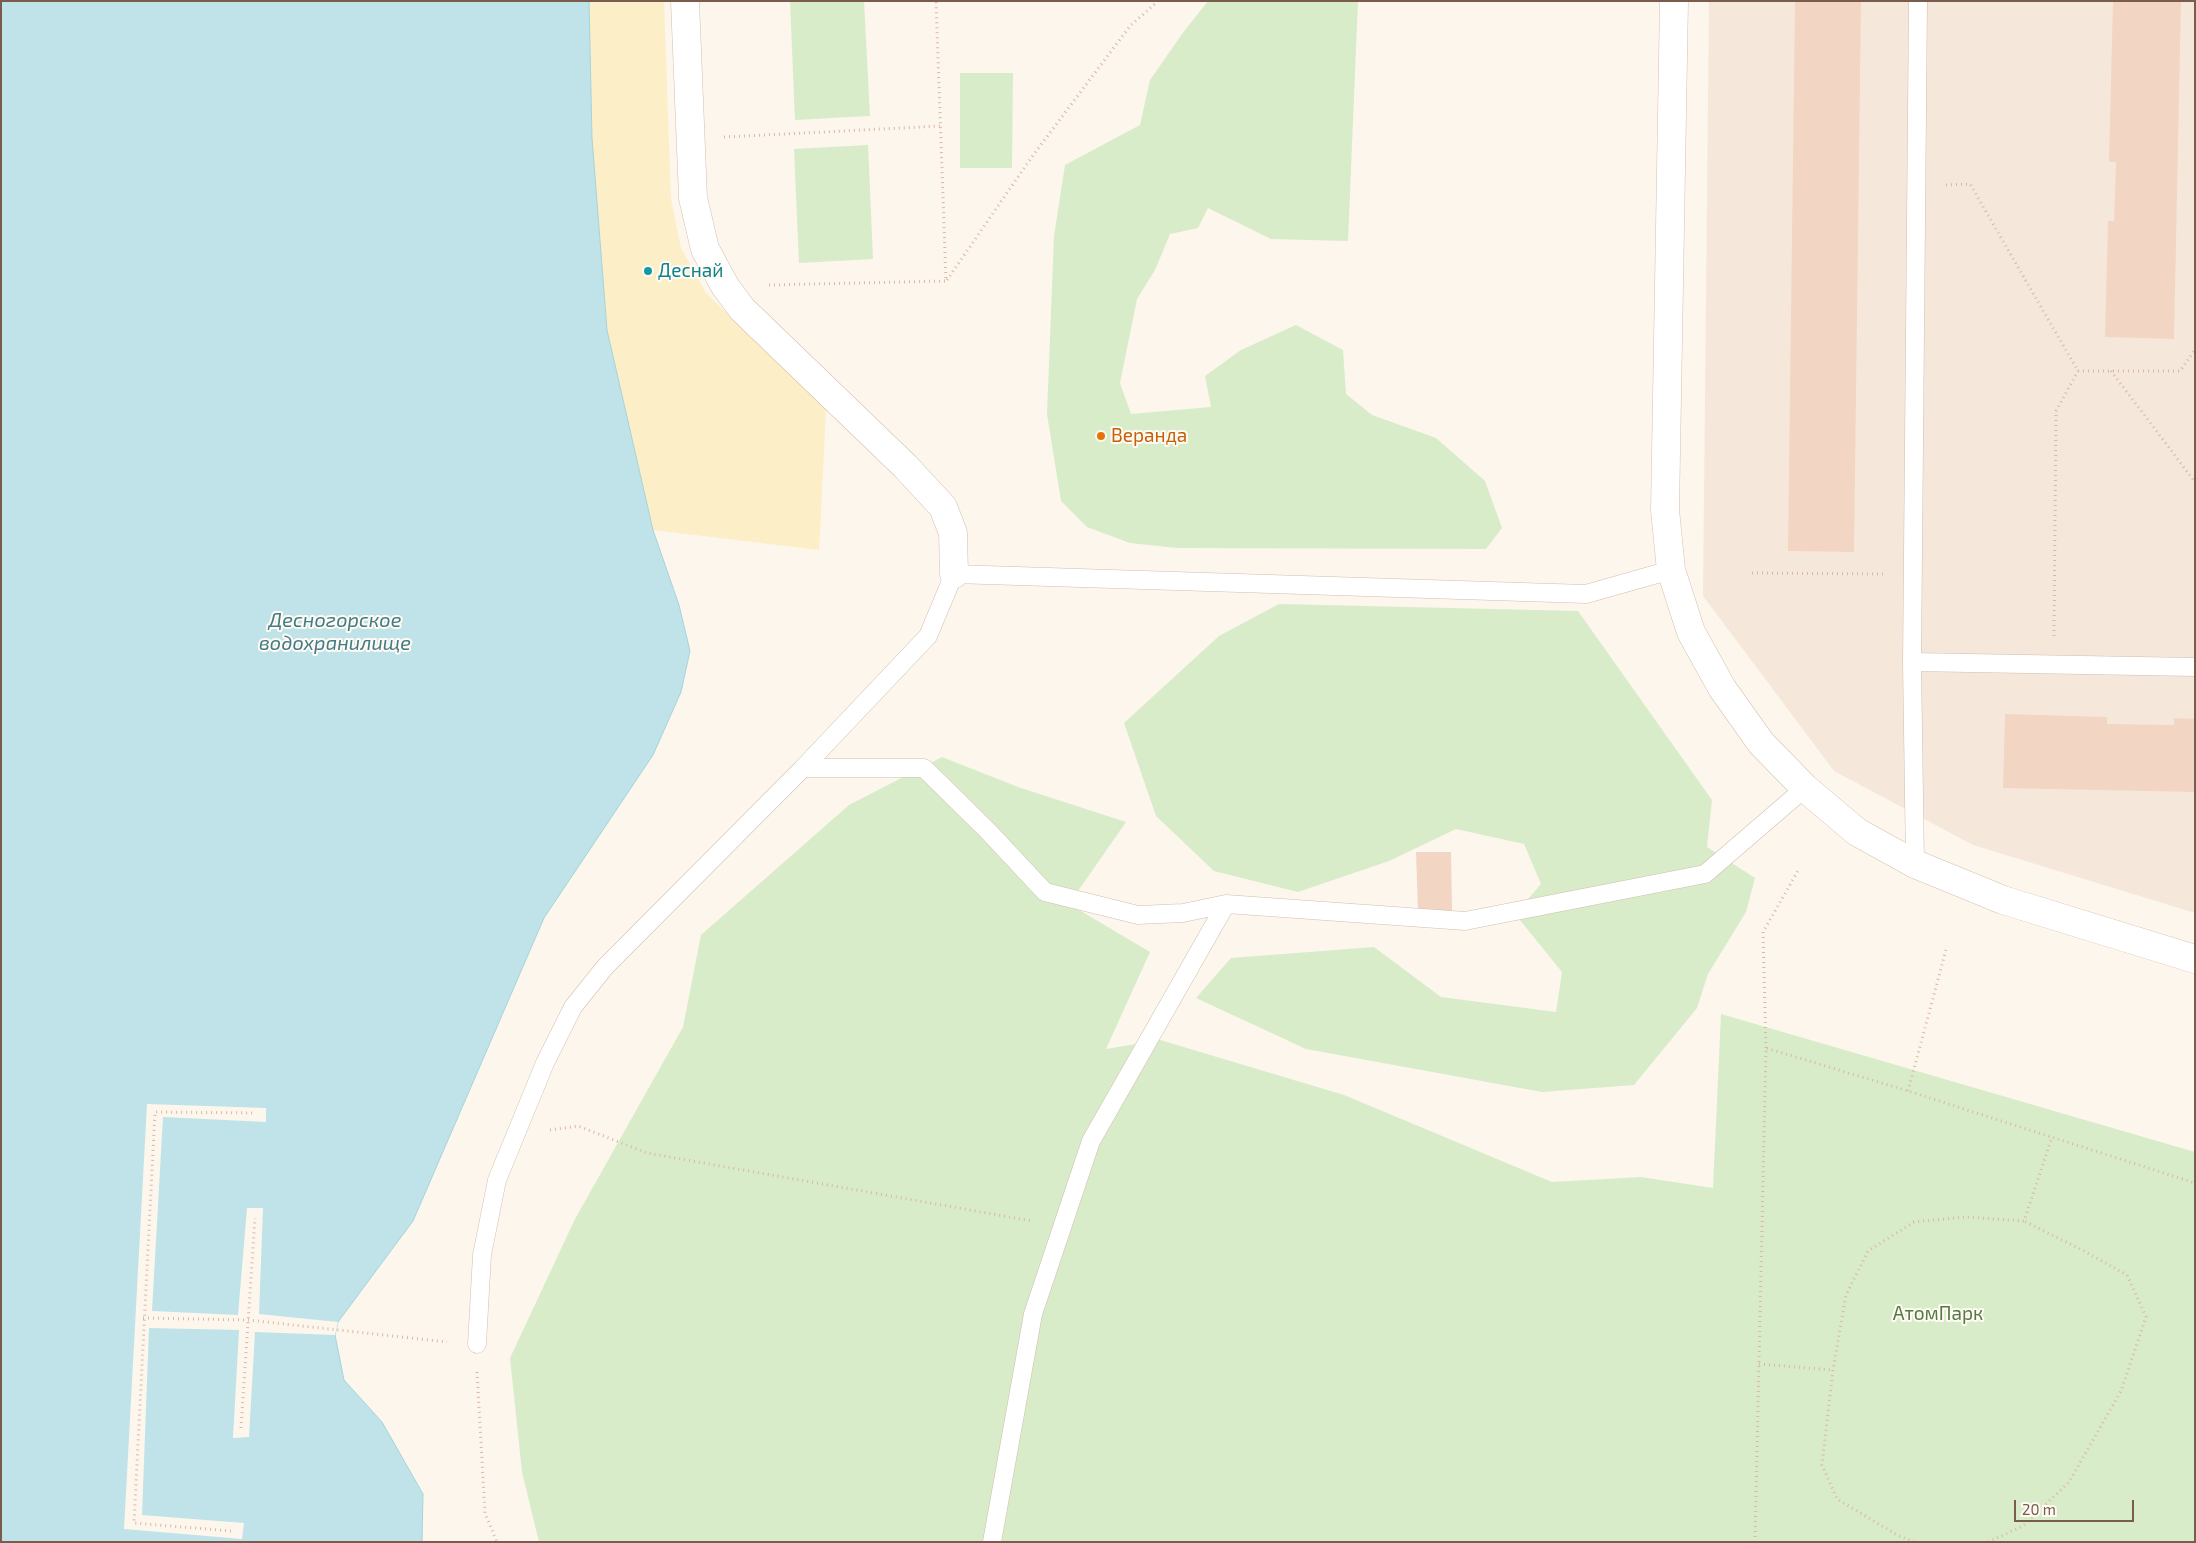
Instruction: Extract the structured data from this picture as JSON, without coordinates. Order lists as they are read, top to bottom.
{
  "water": ["Десногорское водохранилище"],
  "parks": ["АтомПарк"],
  "places": ["Деснай", "Веранда"],
  "scale_bar": "20 m"
}
